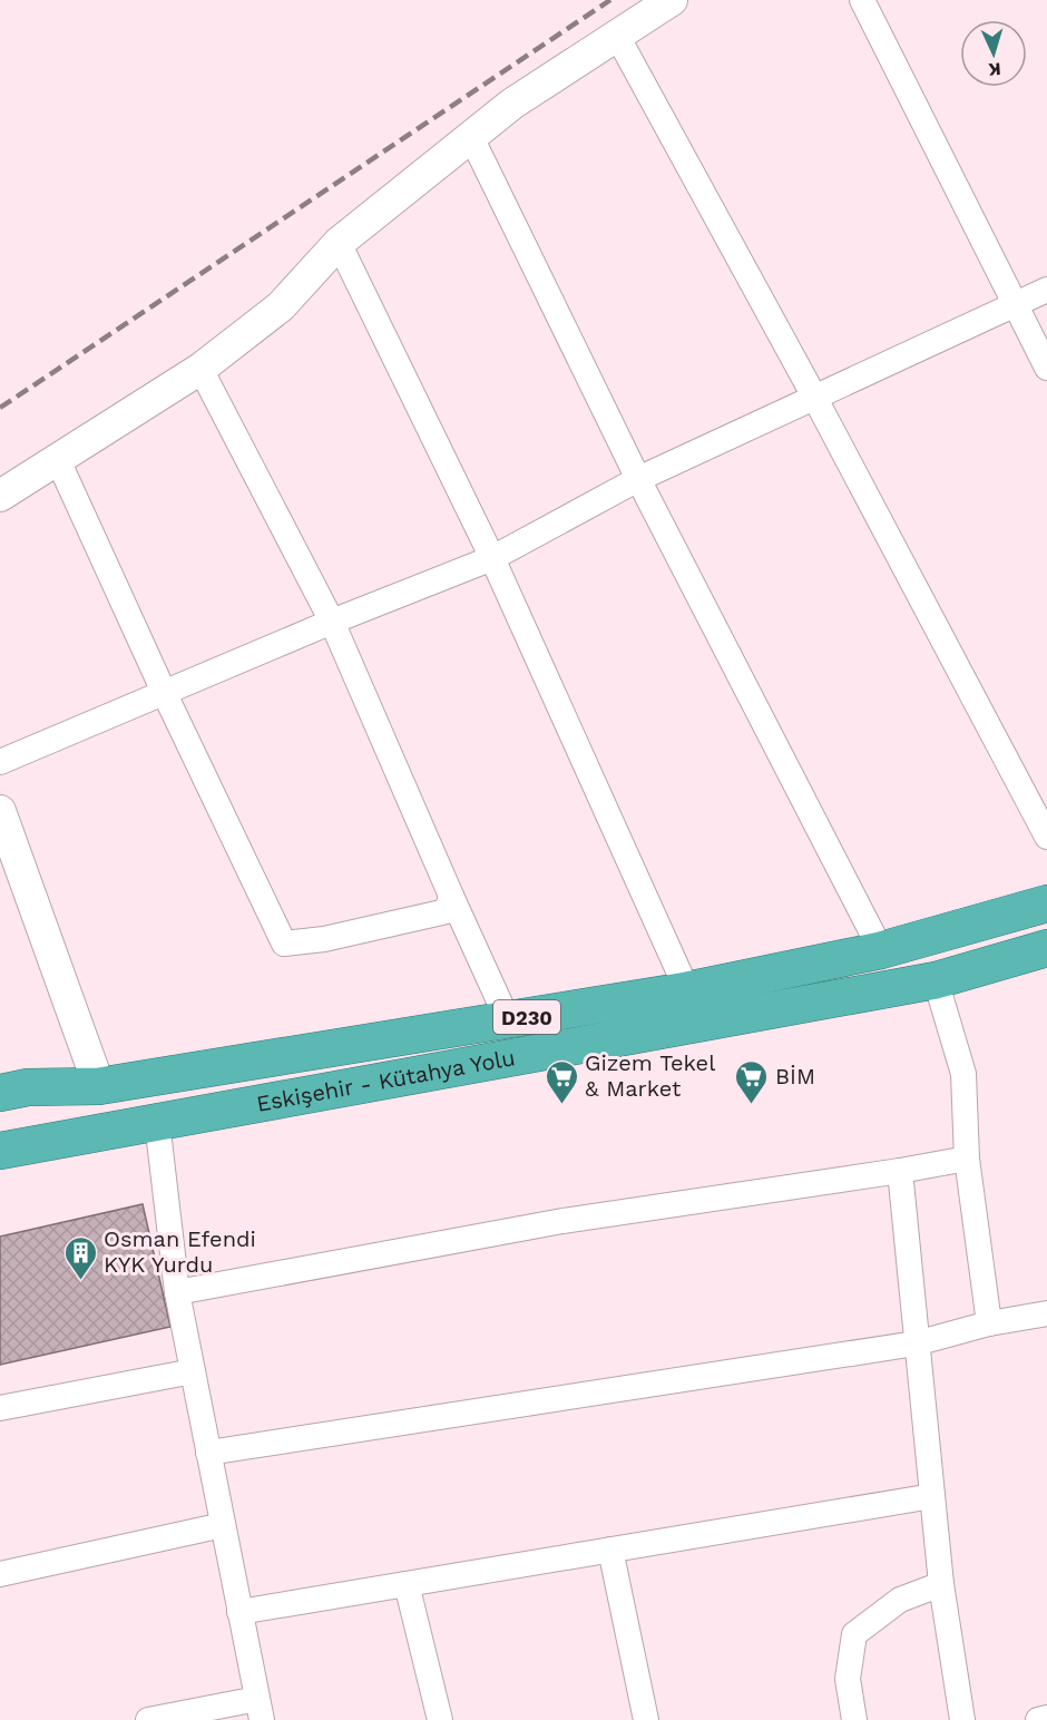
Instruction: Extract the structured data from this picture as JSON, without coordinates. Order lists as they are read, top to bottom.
{
  "streets": {
    "highway": ["D230", "Eskişehir - Kütahya Yolu"]
  },
  "places": {
    "supermarket": ["Gizem Tekel & Market", "BİM"],
    "building": ["Osman Efendi KYK Yurdu"]
  },
  "north": "bottom"
}
